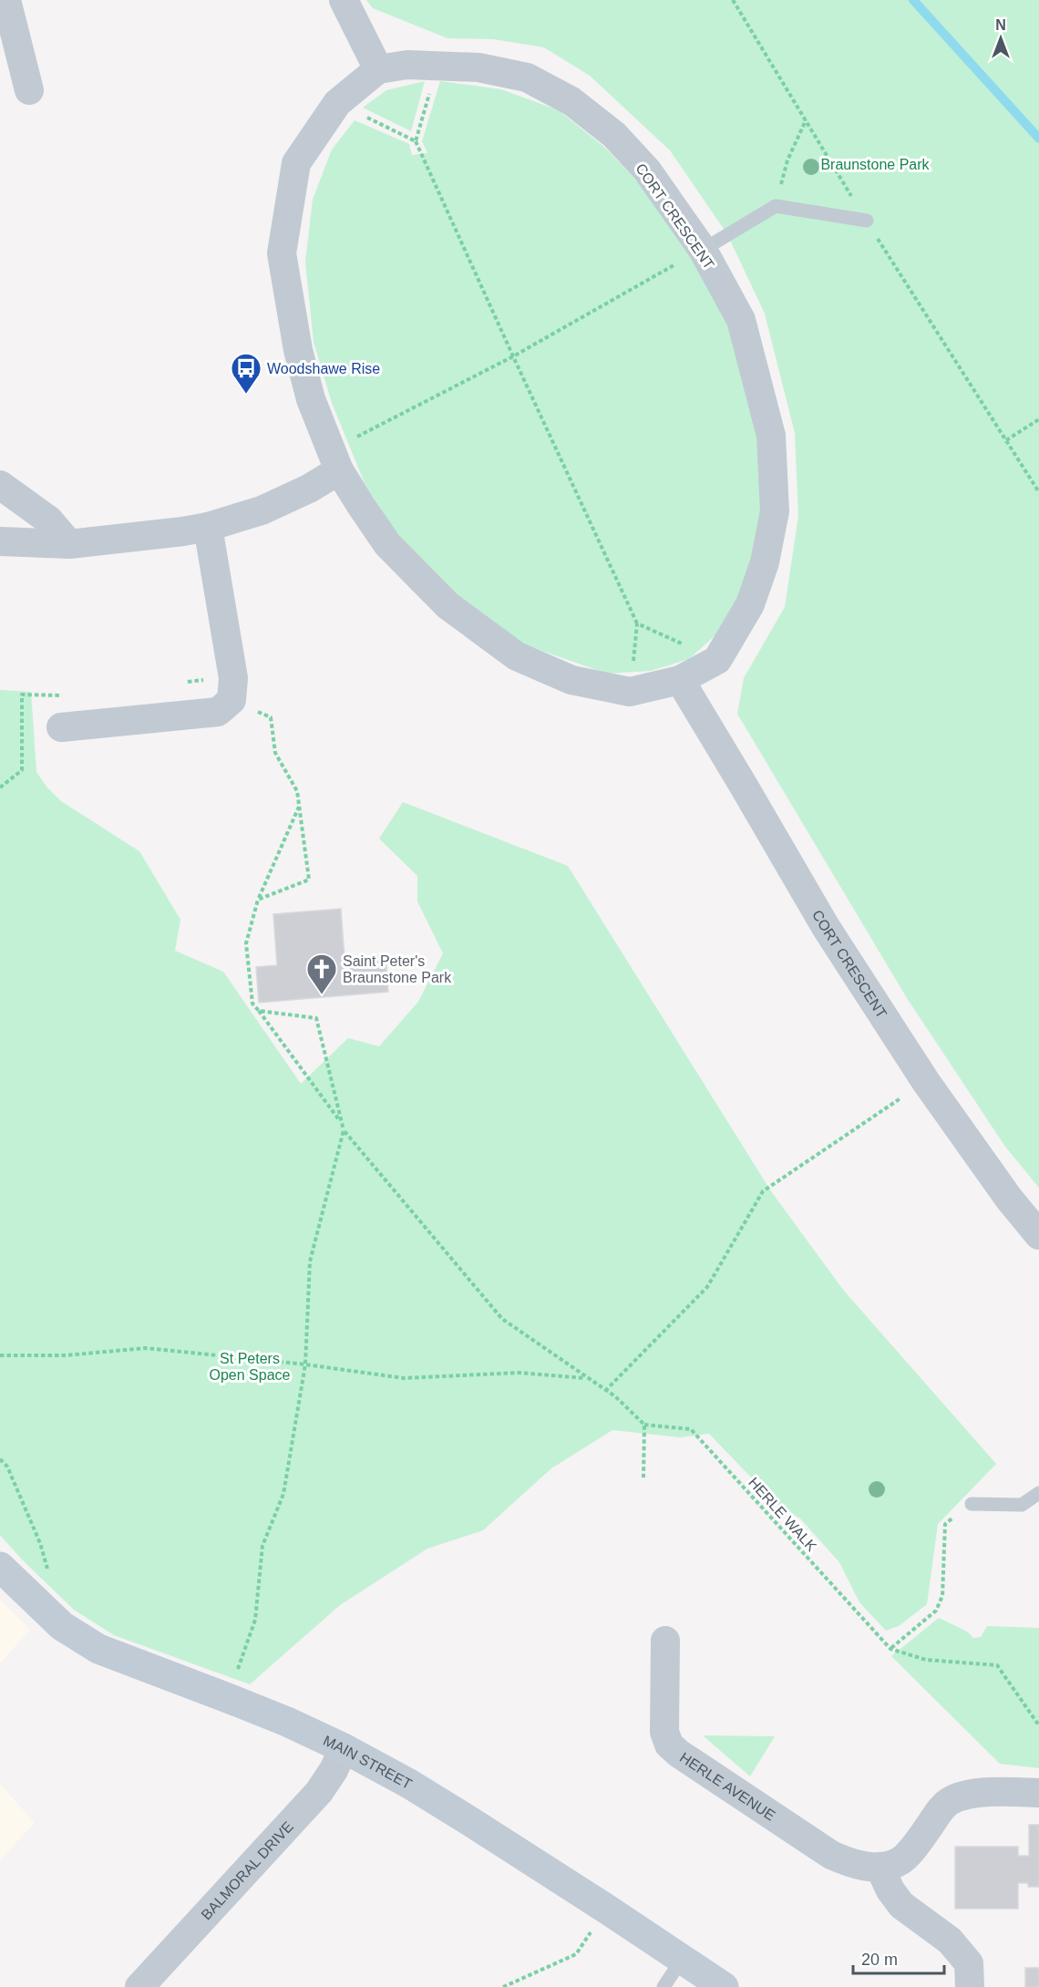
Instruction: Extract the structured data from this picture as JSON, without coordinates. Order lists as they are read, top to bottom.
{
  "streets": {
    "street": [
      "CORT CRESCENT",
      "MAIN STREET",
      "HERLE AVENUE",
      "BALMORAL DRIVE"
    ],
    "path": ["HERLE WALK"]
  },
  "crossings": [
    ["MAIN STREET", "BALMORAL DRIVE"]
  ],
  "parks": ["Braunstone Park", "St Peters Open Space"],
  "places": {
    "bus stop": ["Woodshawe Rise"],
    "church": ["Saint Peter's Braunstone Park"]
  },
  "scale_bar": "20 m",
  "north": "top"
}
